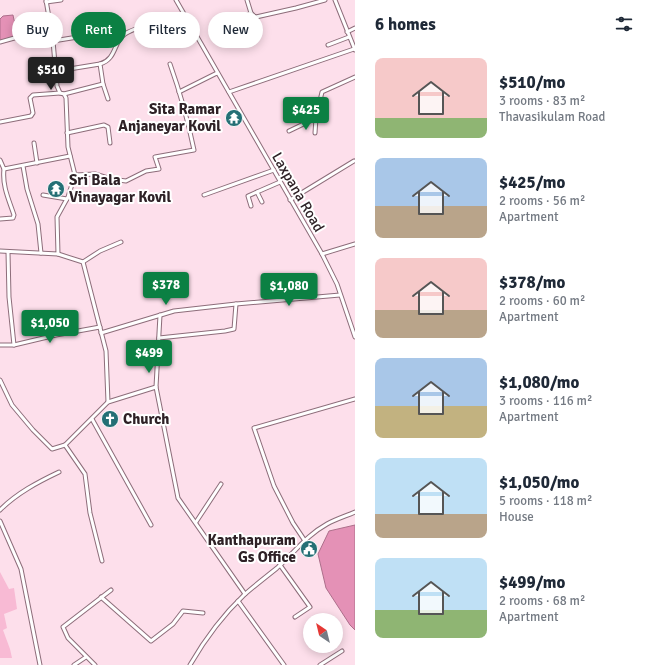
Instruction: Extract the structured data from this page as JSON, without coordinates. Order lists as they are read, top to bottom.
{
  "streets": {
    "street": ["Laxpana Road"]
  },
  "places": {
    "temple": ["Sita Ramar Anjaneyar Kovil", "Sri Bala Vinayagar Kovil"],
    "church": ["Church"],
    "public building": ["Kanthapuram Gs Office"]
  },
  "north": "top left",
  "page": {
    "heading": "6 homes",
    "chip": [
      "Buy",
      "Rent",
      "Filters",
      "New"
    ],
    "list": [
      {
        "name": "$510/mo",
        "note": "3 rooms · 83 m² · Thavasikulam Road"
      },
      {
        "name": "$425/mo",
        "note": "2 rooms · 56 m² · Apartment"
      },
      {
        "name": "$378/mo",
        "note": "2 rooms · 60 m² · Apartment"
      },
      {
        "name": "$1,080/mo",
        "note": "3 rooms · 116 m² · Apartment"
      },
      {
        "name": "$1,050/mo",
        "note": "5 rooms · 118 m² · House"
      },
      {
        "name": "$499/mo",
        "note": "2 rooms · 68 m² · Apartment"
      }
    ],
    "price": [
      "$510",
      "$425",
      "$378",
      "$1,080",
      "$1,050",
      "$499"
    ]
  }
}
